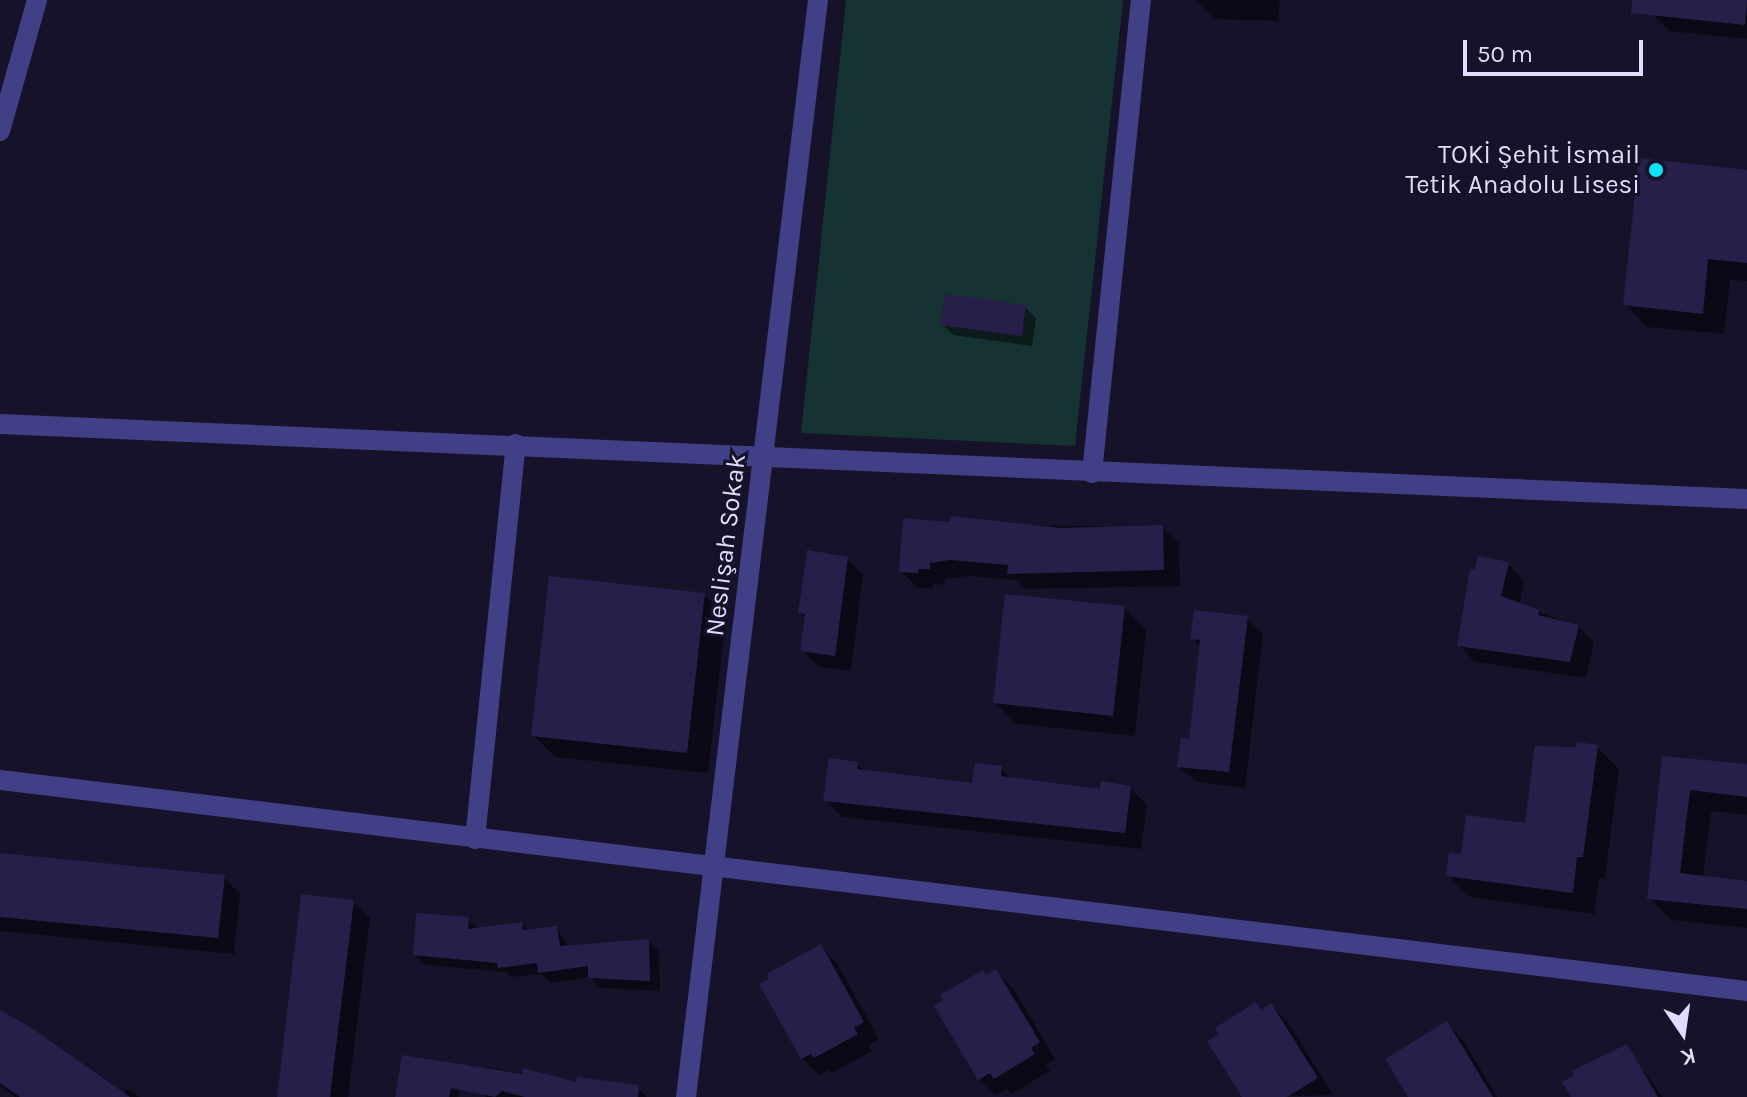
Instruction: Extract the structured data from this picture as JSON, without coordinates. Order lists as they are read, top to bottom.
{
  "streets": {
    "street": ["Neslişah Sokak"]
  },
  "places": ["TOKİ Şehit İsmail Tetik Anadolu Lisesi"],
  "scale_bar": "50 m",
  "north": "bottom"
}
